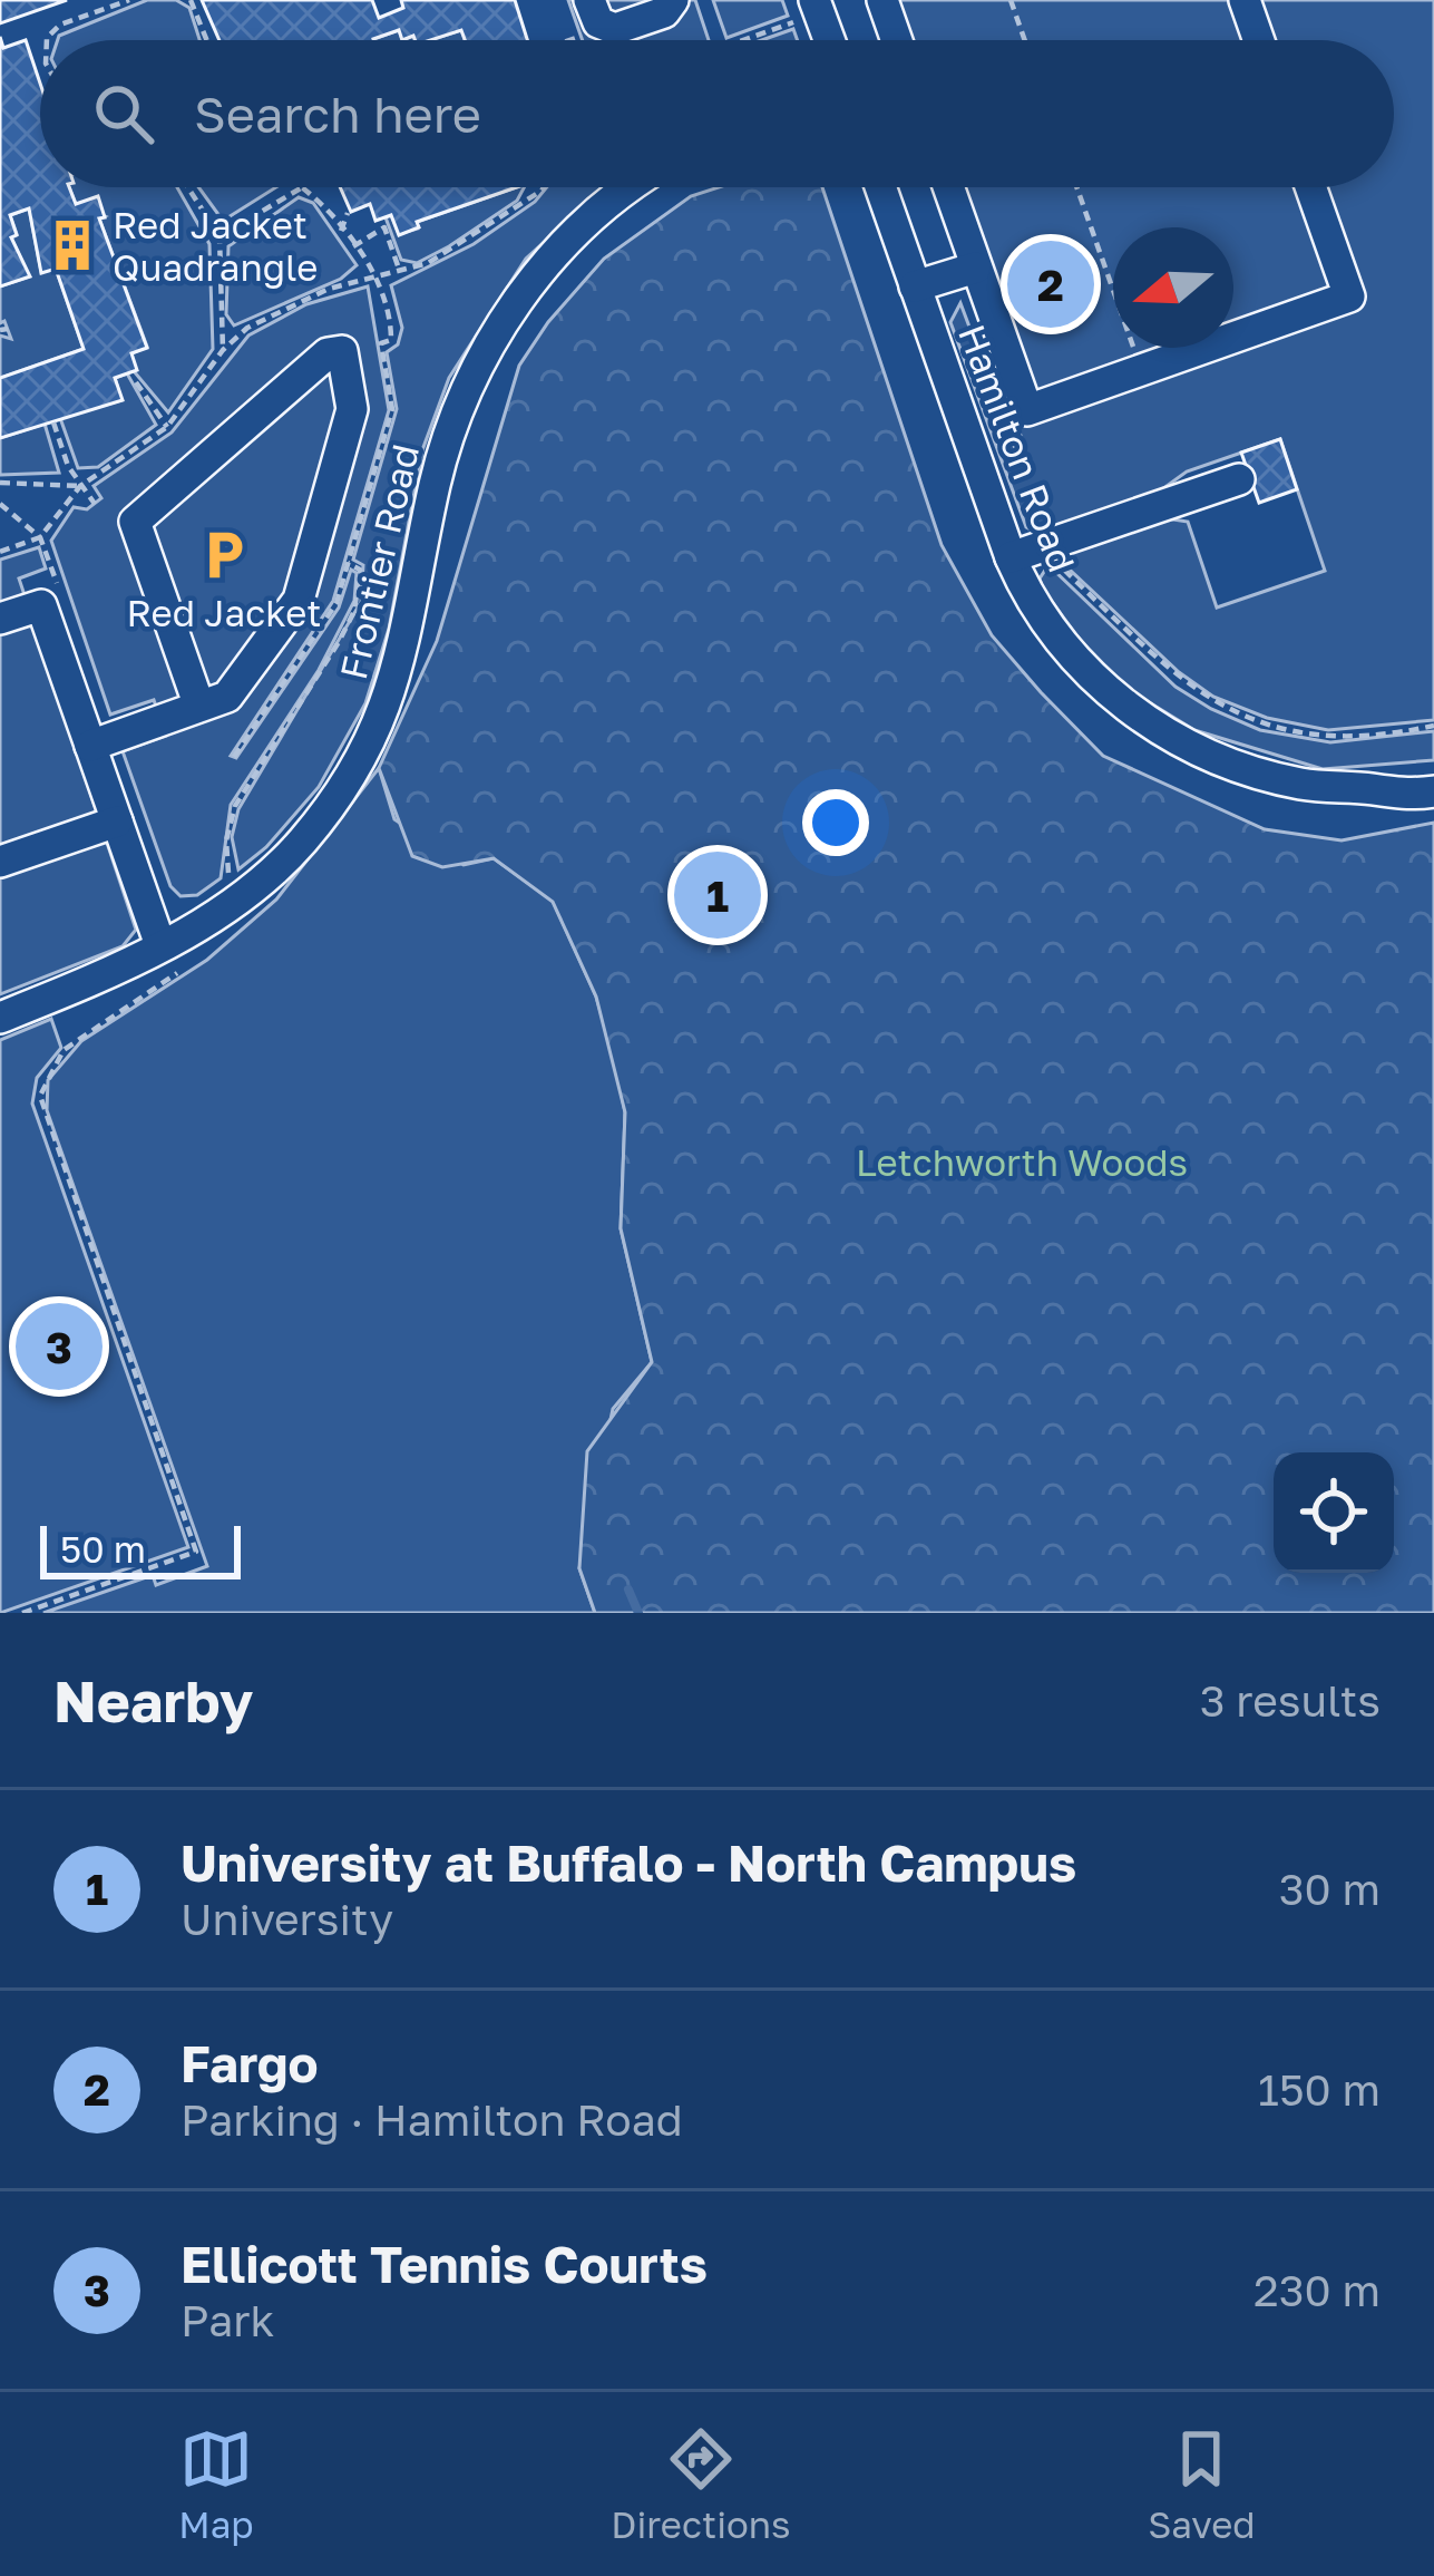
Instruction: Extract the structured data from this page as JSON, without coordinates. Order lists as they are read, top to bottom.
{
  "streets": {
    "street": ["Hamilton Road", "Frontier Road"]
  },
  "parks": ["Letchworth Woods"],
  "places": {
    "building": ["Red Jacket Quadrangle"],
    "parking": ["Red Jacket"]
  },
  "scale_bar": "50 m",
  "north": "left",
  "page": {
    "search": "Search here",
    "pins": ["2", "1", "3"],
    "scale": "50 m",
    "heading": ["Nearby", "3 results"],
    "list": [
      {
        "mark": "1",
        "name": "University at Buffalo - North Campus",
        "note": "University",
        "value": "30 m"
      },
      {
        "mark": "2",
        "name": "Fargo",
        "note": "Parking · Hamilton Road",
        "value": "150 m"
      },
      {
        "mark": "3",
        "name": "Ellicott Tennis Courts",
        "note": "Park",
        "value": "230 m"
      }
    ],
    "nav": ["Map", "Directions", "Saved"]
  }
}
